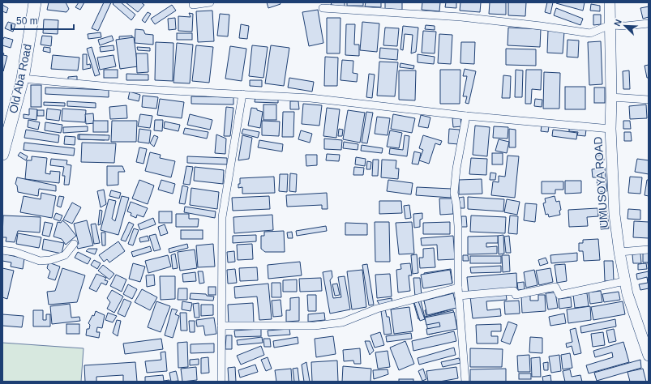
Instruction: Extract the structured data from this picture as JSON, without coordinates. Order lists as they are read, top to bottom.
{
  "streets": {
    "main road": ["Old Aba Road", "UMUSOYA ROAD"]
  },
  "scale_bar": "50 m",
  "north": "top left"
}
